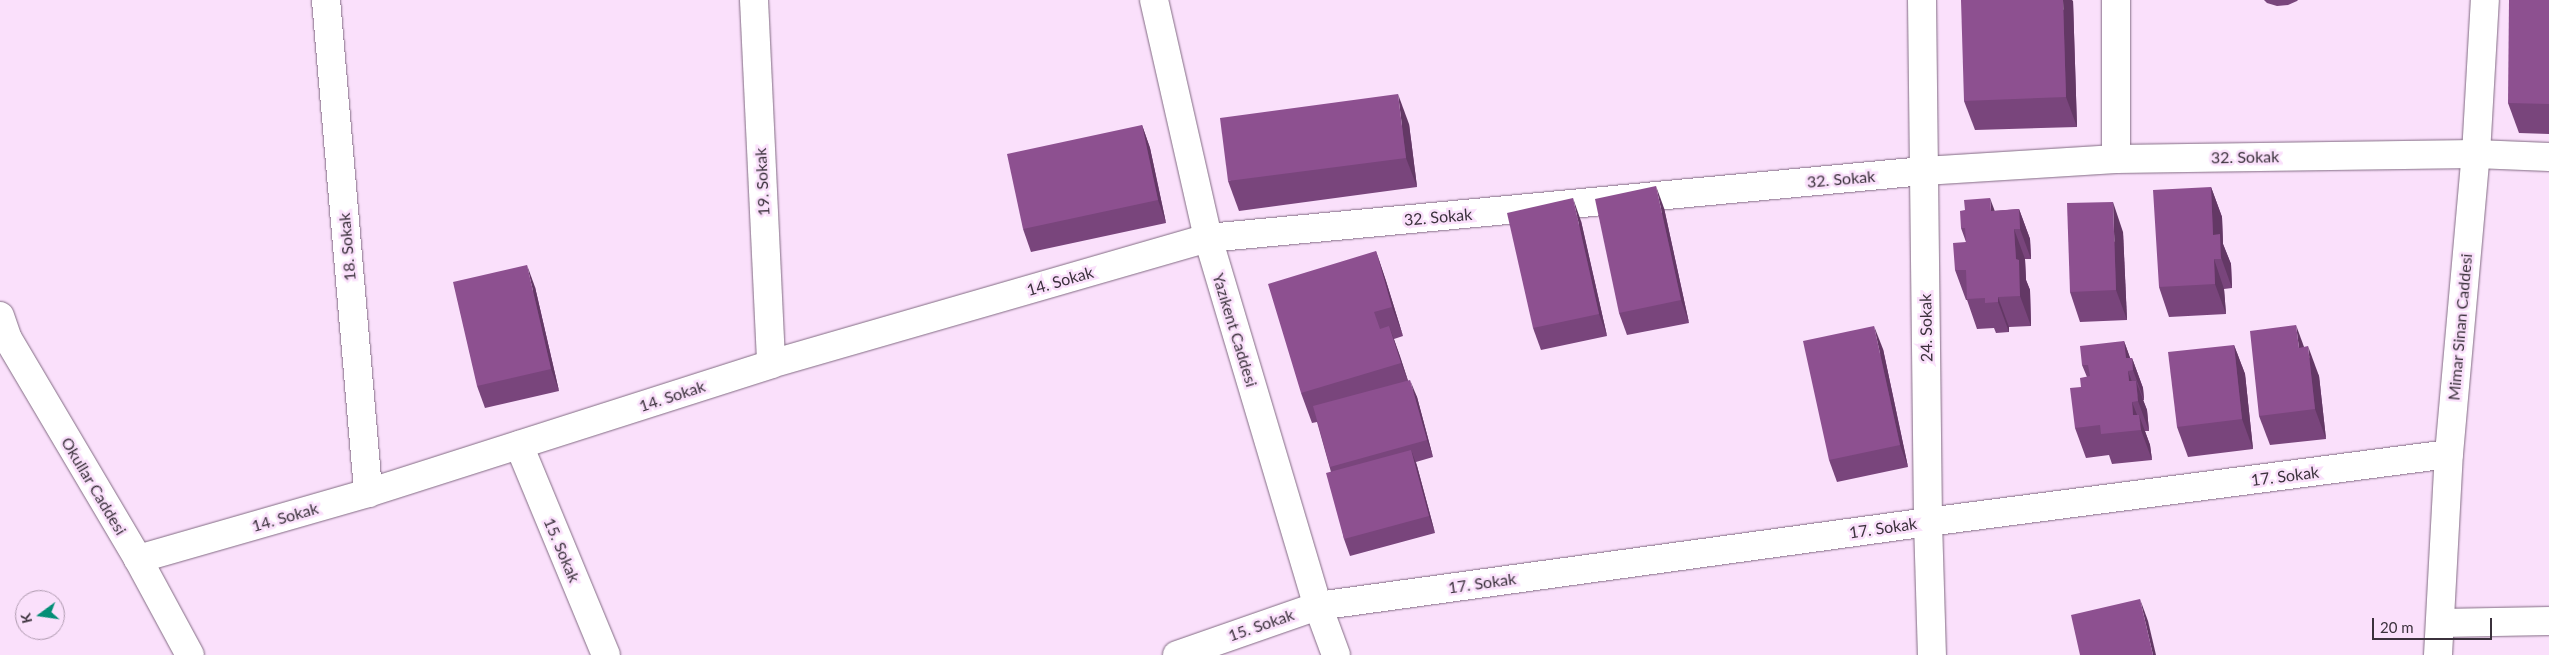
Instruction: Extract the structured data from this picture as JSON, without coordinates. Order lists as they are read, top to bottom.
{
  "streets": {
    "street": [
      "32. Sokak",
      "19. Sokak",
      "18. Sokak",
      "14. Sokak",
      "Mimar Sinan Caddesi",
      "24. Sokak",
      "Yazıkent Caddesi",
      "17. Sokak",
      "Okullar Caddesi",
      "15. Sokak"
    ]
  },
  "crossings": [
    ["32. Sokak", "14. Sokak"],
    ["32. Sokak", "Mimar Sinan Caddesi"],
    ["32. Sokak", "24. Sokak"],
    ["32. Sokak", "Yazıkent Caddesi"],
    ["19. Sokak", "14. Sokak"],
    ["18. Sokak", "14. Sokak"],
    ["14. Sokak", "Yazıkent Caddesi"],
    ["14. Sokak", "Okullar Caddesi"],
    ["14. Sokak", "15. Sokak"],
    ["Mimar Sinan Caddesi", "17. Sokak"],
    ["24. Sokak", "17. Sokak"],
    ["Yazıkent Caddesi", "17. Sokak"],
    ["Yazıkent Caddesi", "15. Sokak"],
    ["17. Sokak", "15. Sokak"]
  ],
  "scale_bar": "20 m",
  "north": "left"
}
